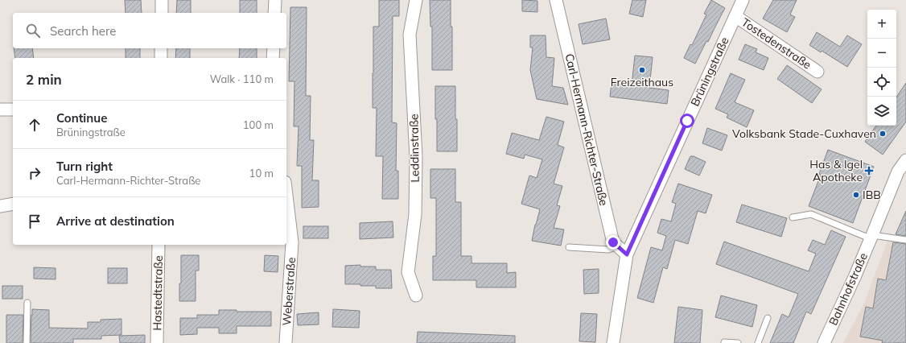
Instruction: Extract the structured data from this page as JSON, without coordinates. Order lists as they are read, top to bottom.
{
  "streets": {
    "street": [
      "Tostedenstraße",
      "Brüningstraße",
      "Carl-Hermann-Richter-Straße",
      "Leddinstraße",
      "Bahnhofstraße",
      "Weberstraße",
      "Hastedtstraße"
    ]
  },
  "crossings": [
    ["Tostedenstraße", "Brüningstraße"],
    ["Brüningstraße", "Carl-Hermann-Richter-Straße"]
  ],
  "places": {
    "other": ["Freizeithaus", "Volksbank Stade-Cuxhaven", "IBB"],
    "health": ["Has & Igel Apotheke"]
  },
  "page": {
    "map_buttons": ["+", "−"],
    "search": "Search here",
    "heading": ["2 min", "Walk · 110 m"],
    "list": [
      ["Continue", "Brüningstraße", "100 m"],
      ["Turn right", "Carl-Hermann-Richter-Straße", "10 m"],
      "Arrive at destination"
    ]
  }
}
